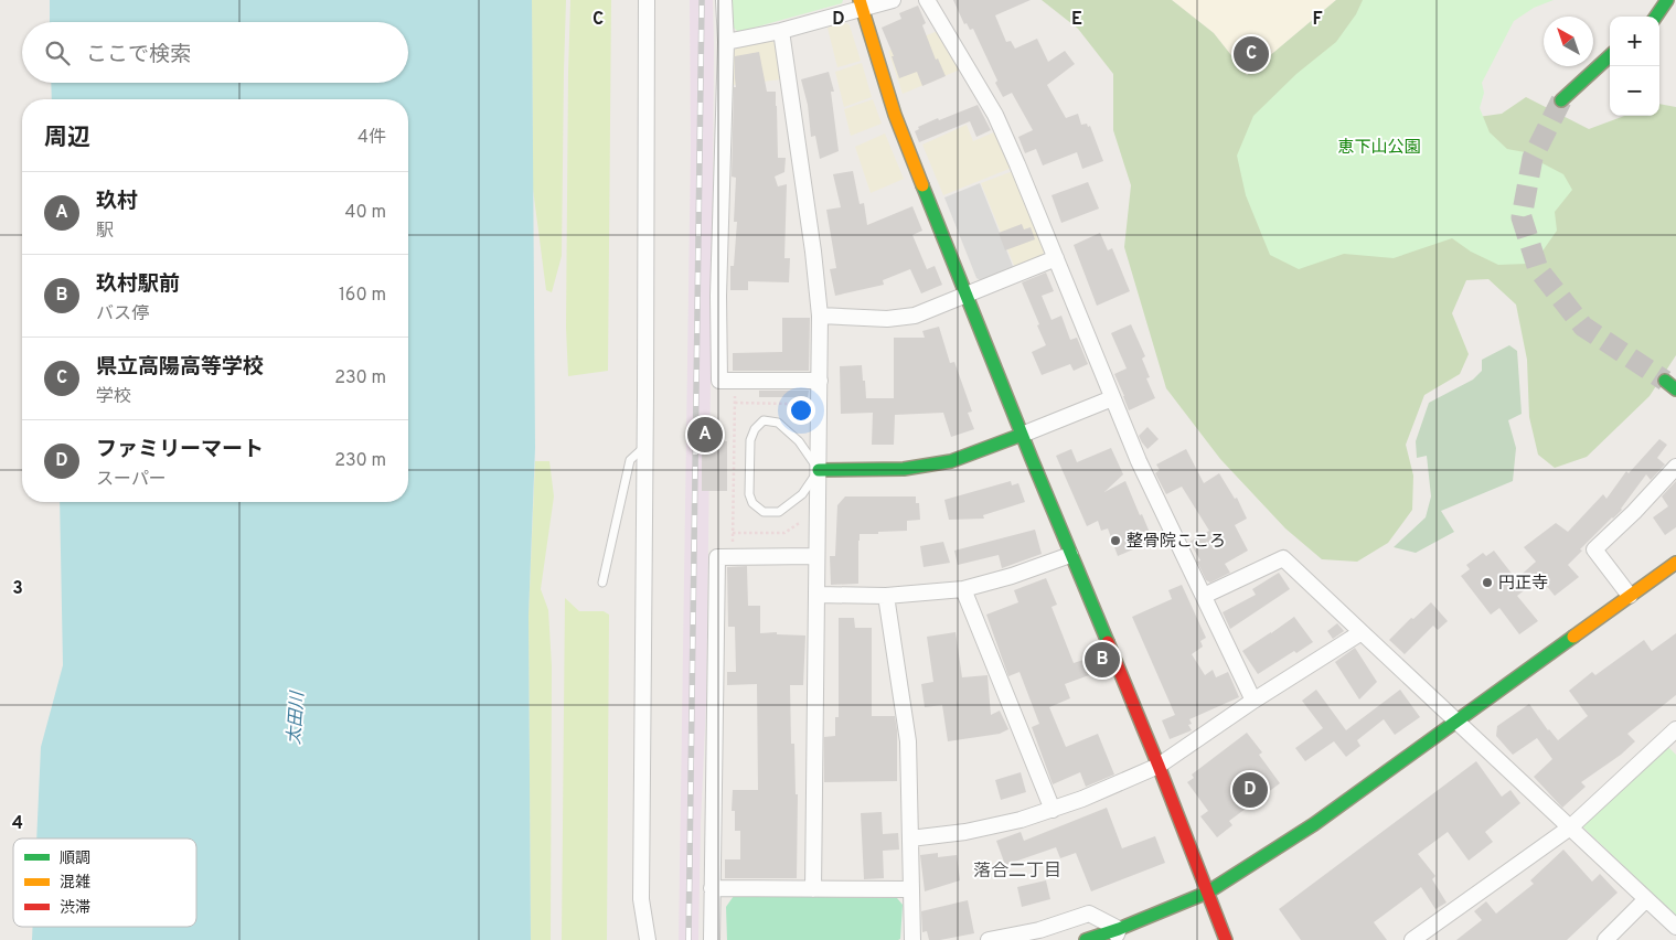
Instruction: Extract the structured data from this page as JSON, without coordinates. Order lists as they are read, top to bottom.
{
  "districts": ["落合二丁目"],
  "water": ["太田川"],
  "parks": ["恵下山公園"],
  "places": ["整骨院こころ", "円正寺"],
  "legend": ["順調", "混雑", "渋滞"],
  "north": "top left",
  "page": {
    "map_buttons": ["+", "−"],
    "search": "ここで検索",
    "pins": [
      "C",
      "A",
      "B",
      "D"
    ],
    "heading": ["周辺", "4件"],
    "list": [
      {
        "mark": "A",
        "name": "玖村",
        "note": "駅",
        "value": "40 m"
      },
      {
        "mark": "B",
        "name": "玖村駅前",
        "note": "バス停",
        "value": "160 m"
      },
      {
        "mark": "C",
        "name": "県立高陽高等学校",
        "note": "学校",
        "value": "230 m"
      },
      {
        "mark": "D",
        "name": "ファミリーマート",
        "note": "スーパー",
        "value": "230 m"
      }
    ]
  },
  "grid": {
    "columns": [
      "C",
      "D",
      "E",
      "F"
    ],
    "rows": ["3", "4"]
  }
}
